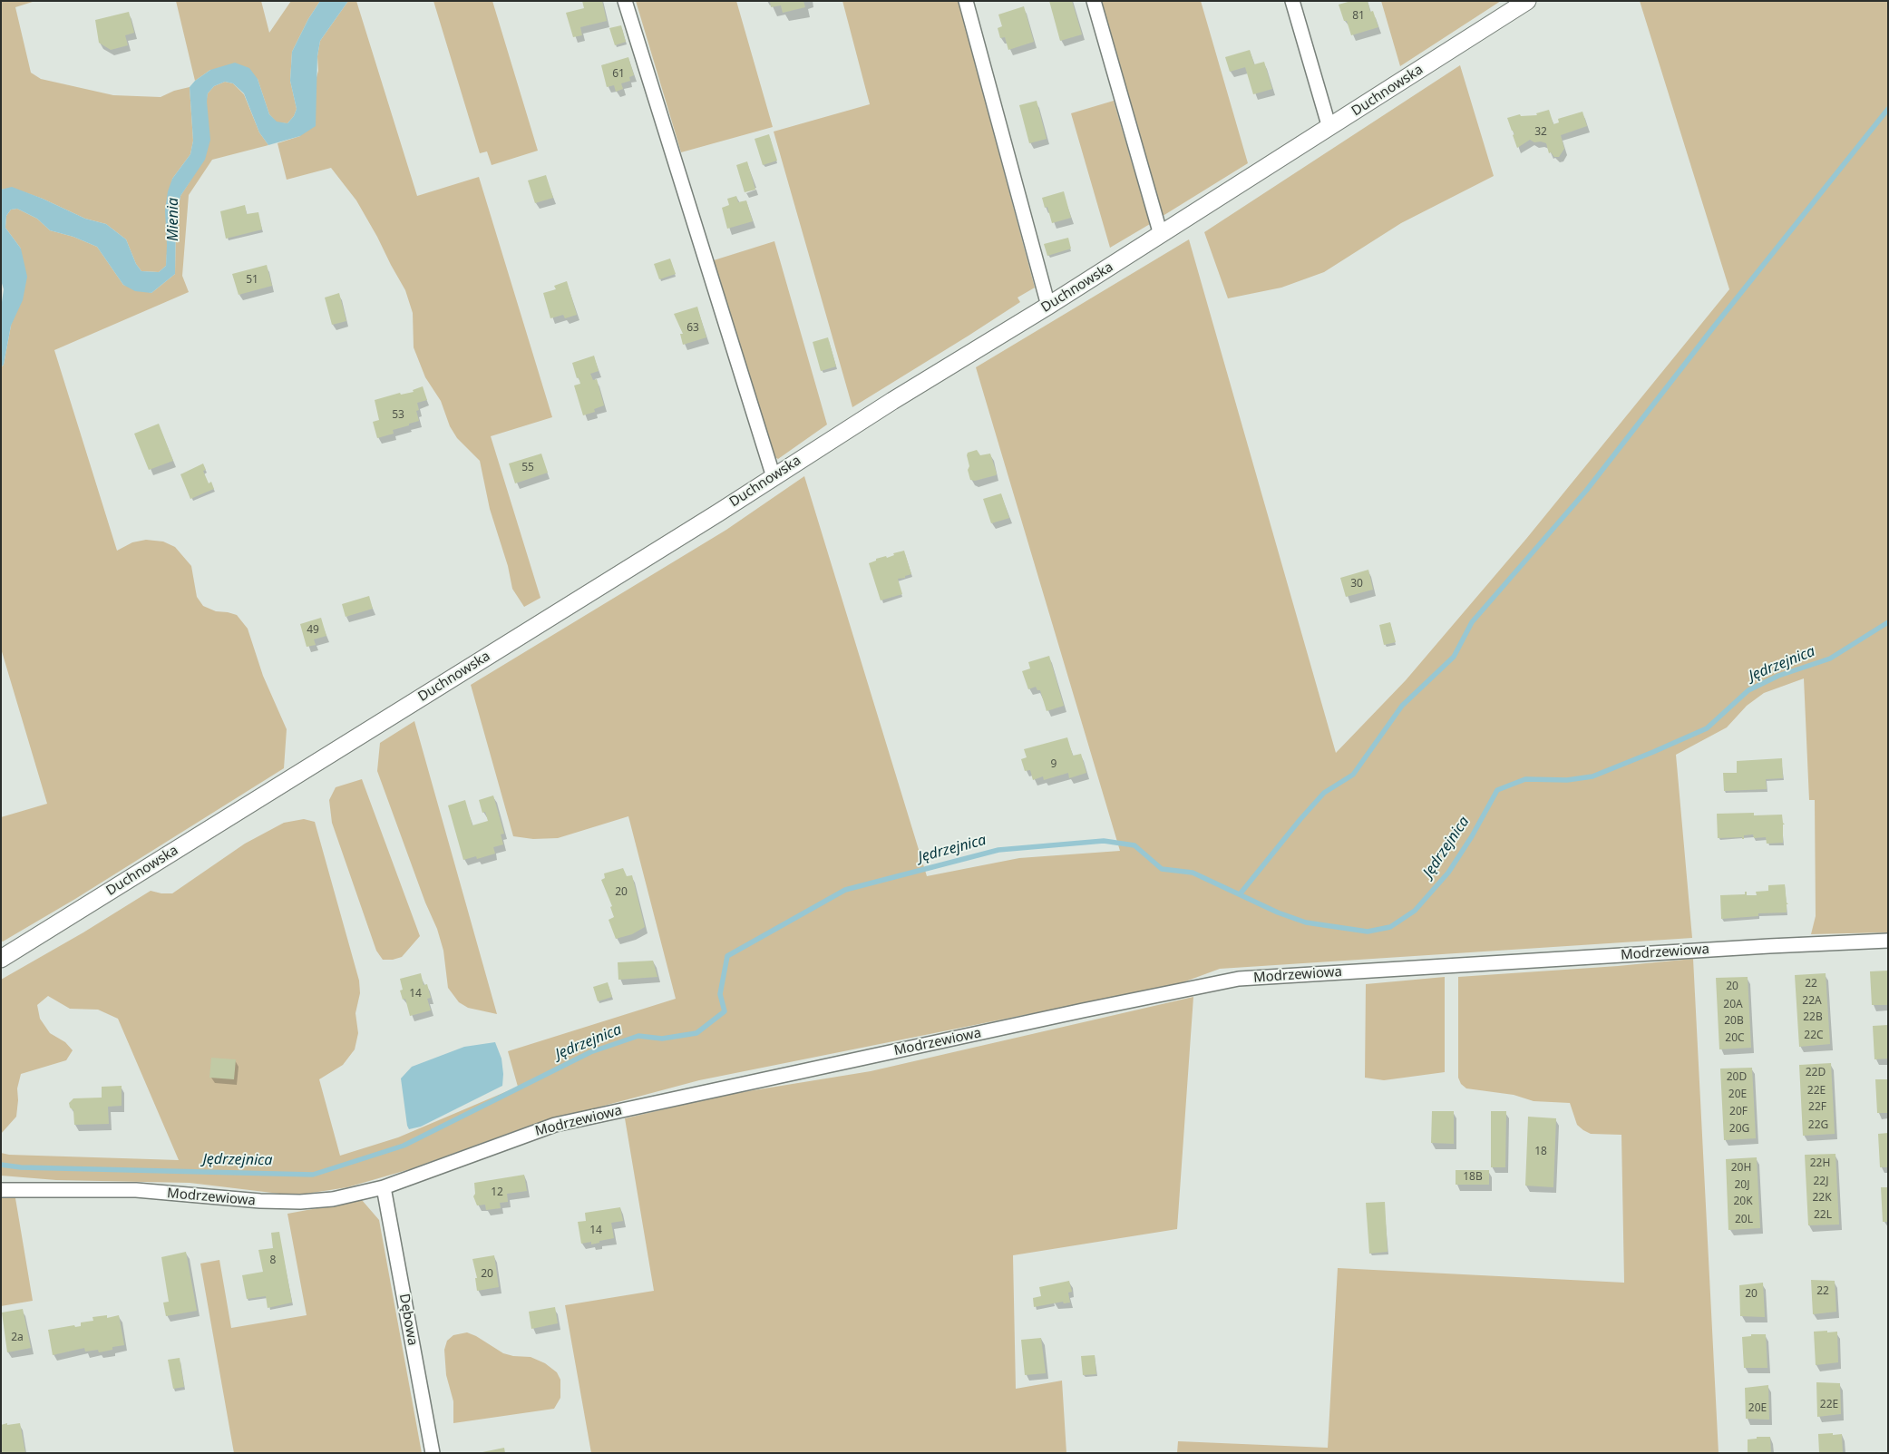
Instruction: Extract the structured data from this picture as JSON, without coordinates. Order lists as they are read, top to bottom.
{
  "streets": {
    "street": ["Duchnowska", "Modrzewiowa", "Dębowa"]
  },
  "crossings": [
    ["Modrzewiowa", "Dębowa"]
  ],
  "water": ["Mienia", "Jędrzejnica"],
  "house_numbers": [
    "81",
    "61",
    "32",
    "51",
    "63",
    "53",
    "55",
    "30",
    "49",
    "9",
    "20",
    "22",
    "20",
    "14",
    "22A",
    "20A",
    "22B",
    "20B",
    "22C",
    "20C",
    "22D",
    "20D",
    "22E",
    "20E",
    "22F",
    "20F",
    "22G",
    "20G",
    "18",
    "22H",
    "20H",
    "18B",
    "22J",
    "20J",
    "12",
    "22K",
    "20K",
    "22L",
    "20L",
    "14",
    "8",
    "20",
    "22",
    "20",
    "2a",
    "22E",
    "20E"
  ]
}
